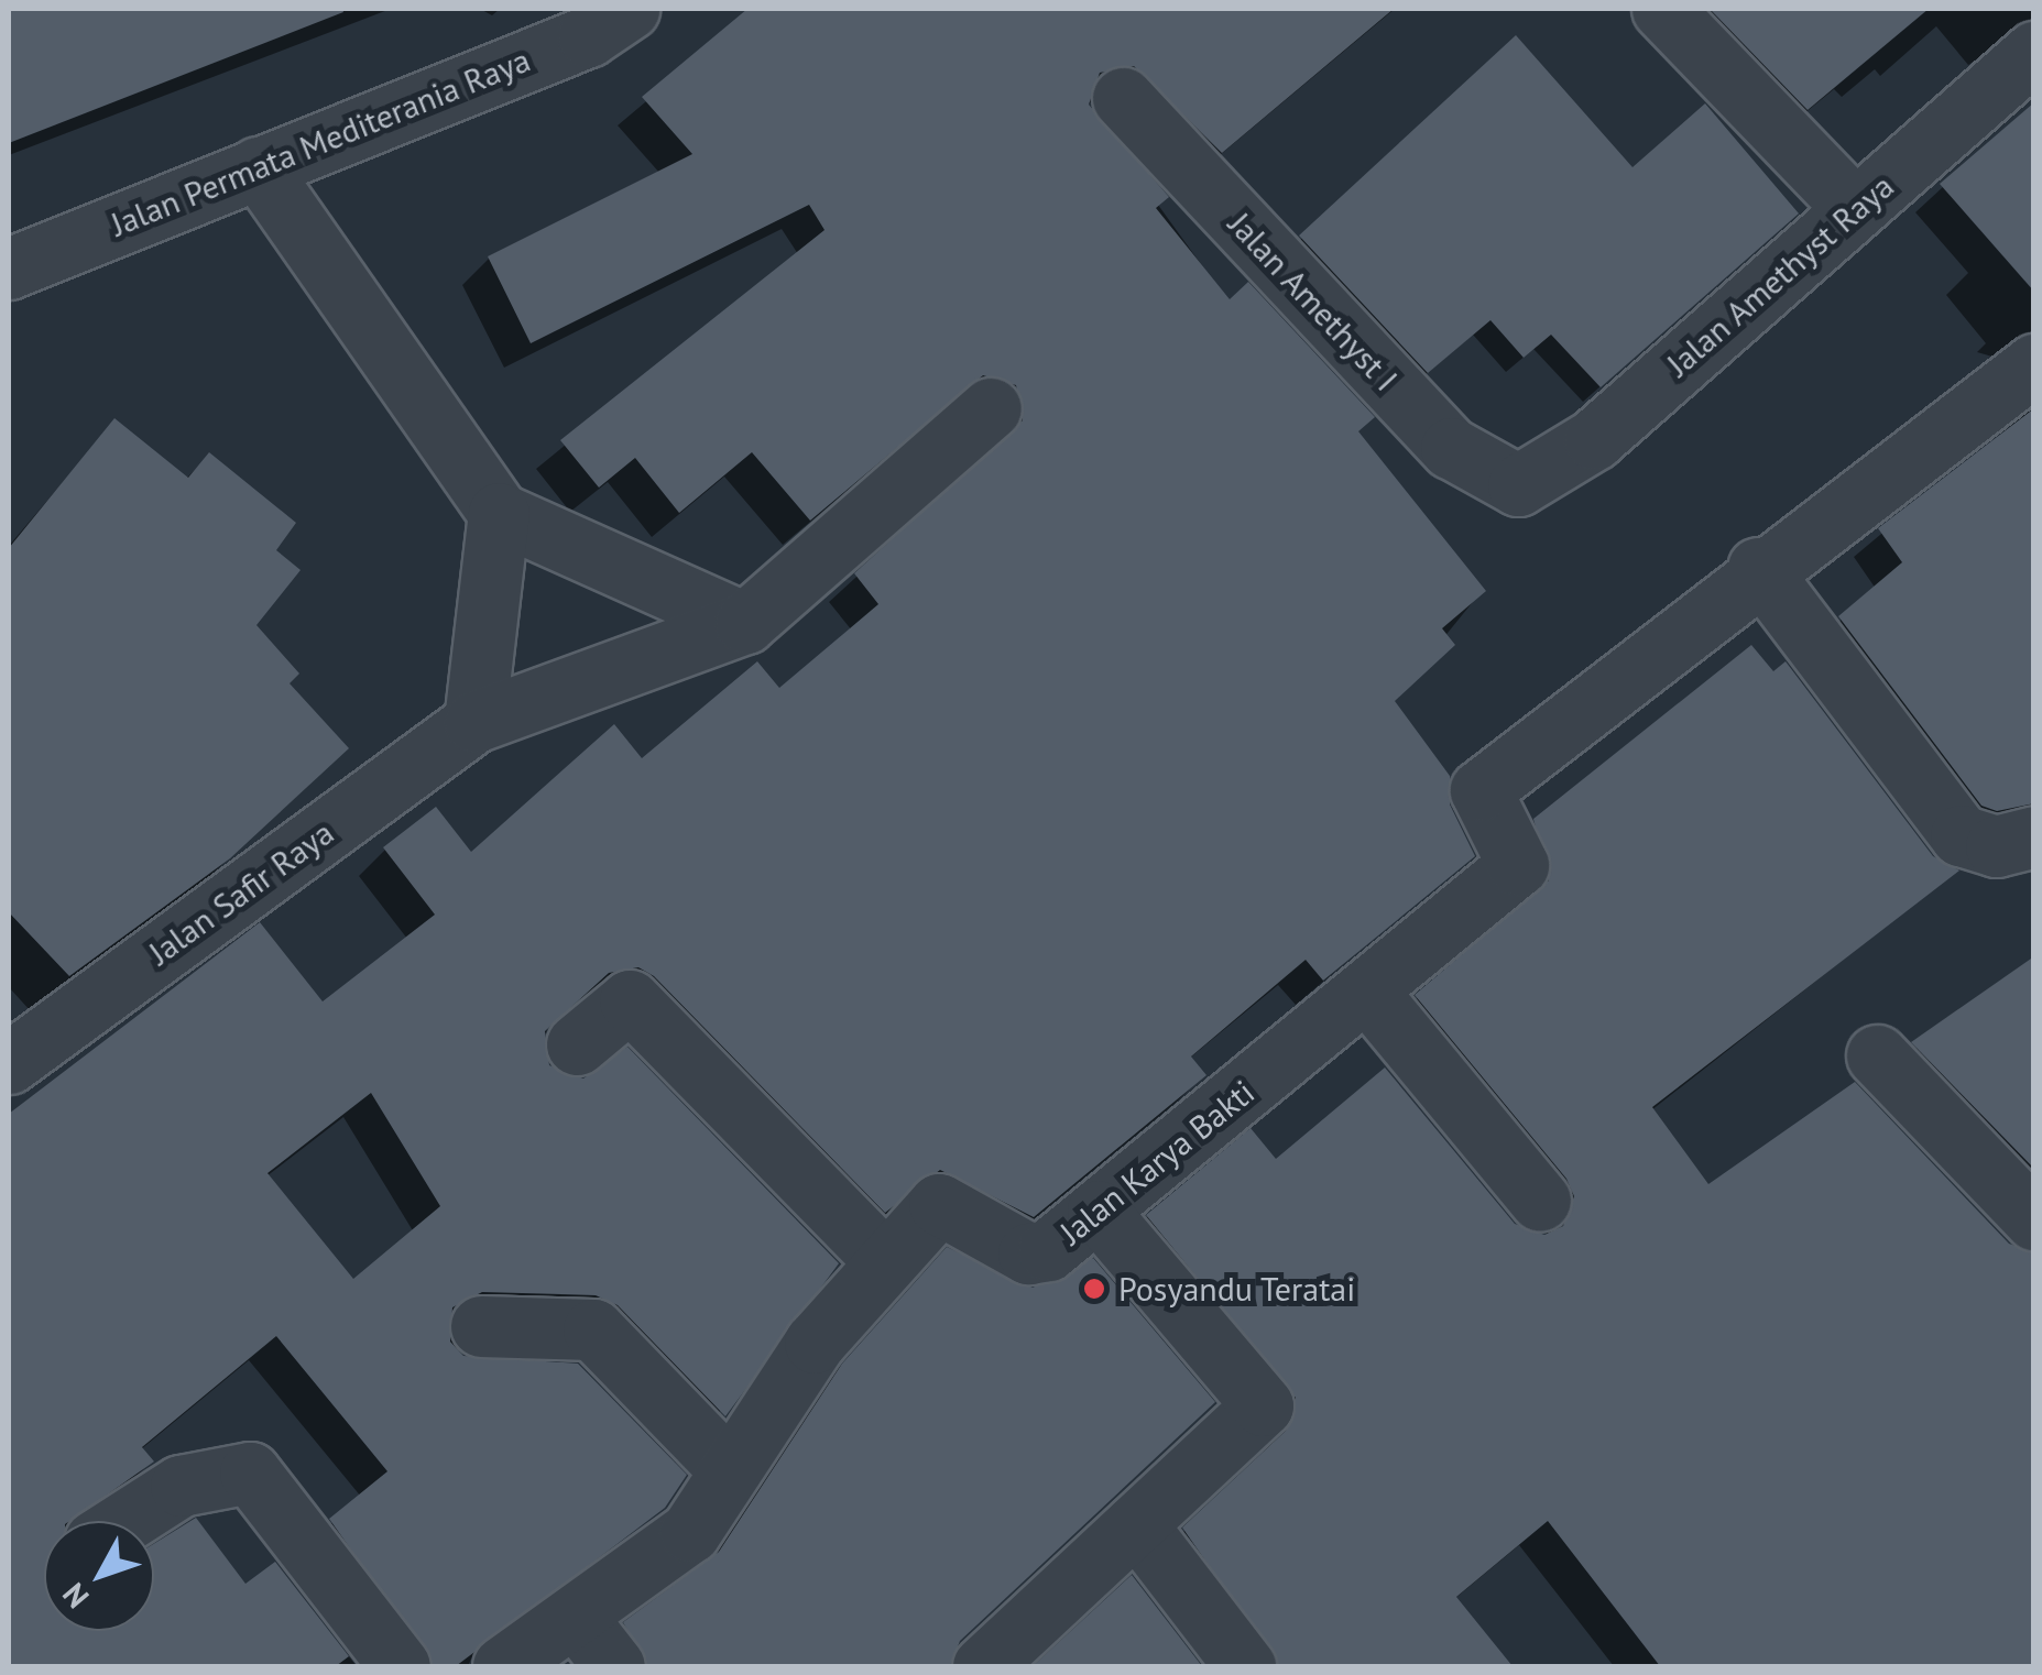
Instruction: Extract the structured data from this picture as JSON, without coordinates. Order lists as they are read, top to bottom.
{
  "streets": {
    "street": [
      "Jalan Permata Mediterania Raya",
      "Jalan Amethyst Raya",
      "Jalan Amethyst I",
      "Jalan Safir Raya",
      "Jalan Karya Bakti"
    ]
  },
  "crossings": [
    ["Jalan Amethyst Raya", "Jalan Amethyst I"]
  ],
  "places": ["Posyandu Teratai"],
  "north": "bottom left"
}
